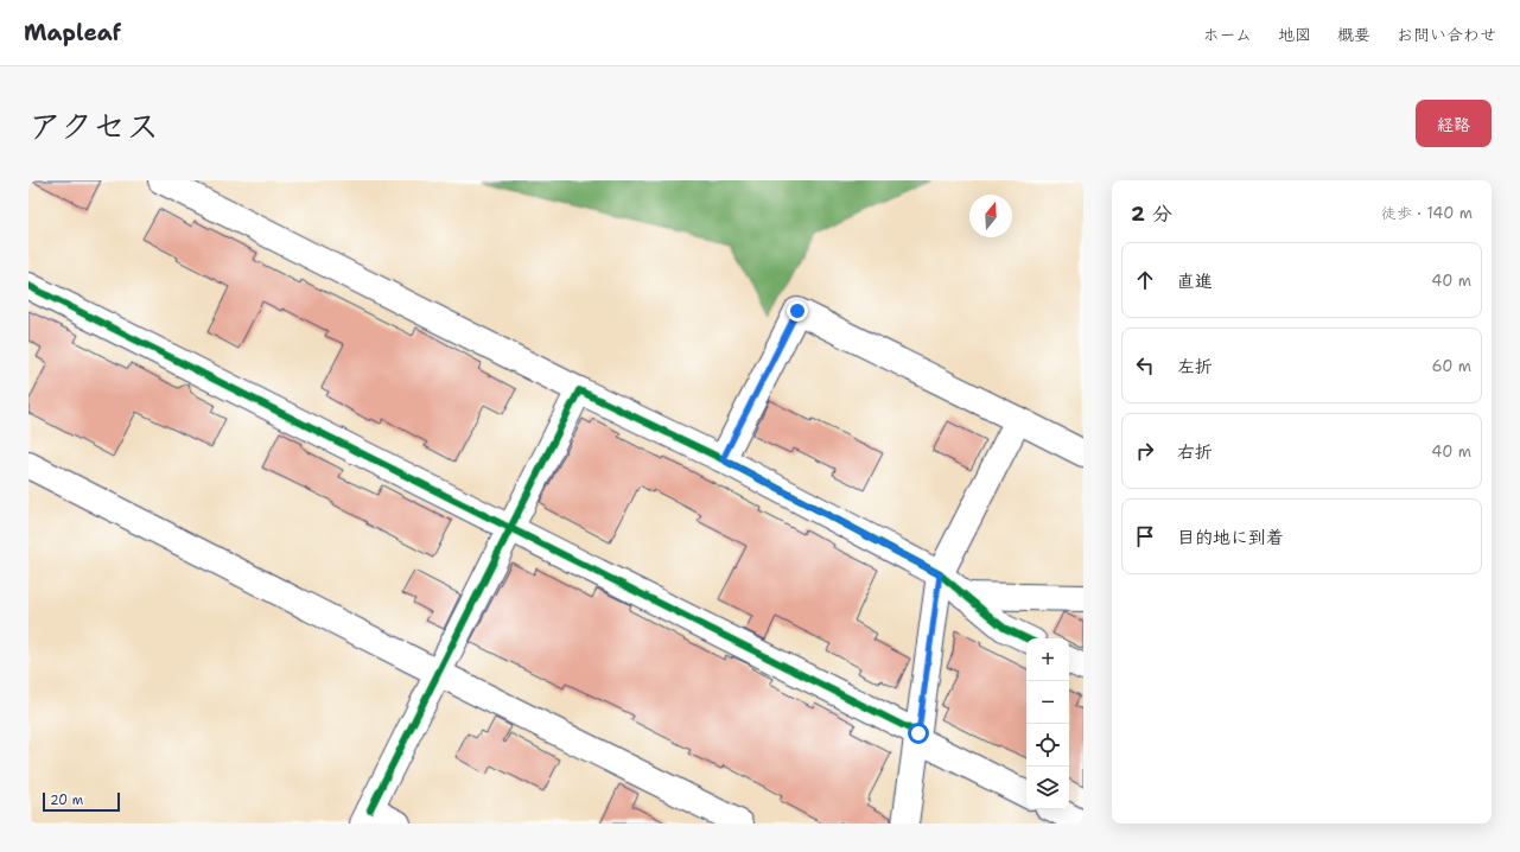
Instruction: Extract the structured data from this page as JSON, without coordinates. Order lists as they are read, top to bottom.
{
  "scale_bar": "20 m",
  "north": "top",
  "page": {
    "header": "Mapleaf",
    "nav": [
      "ホーム",
      "地図",
      "概要",
      "お問い合わせ"
    ],
    "title": "アクセス",
    "buttons": "経路",
    "heading": ["2 分", "徒歩 · 140 m"],
    "list": [
      ["直進", "40 m"],
      ["左折", "60 m"],
      ["右折", "40 m"],
      "目的地に到着"
    ],
    "map_buttons": ["+", "−"],
    "scale": "20 m"
  }
}
